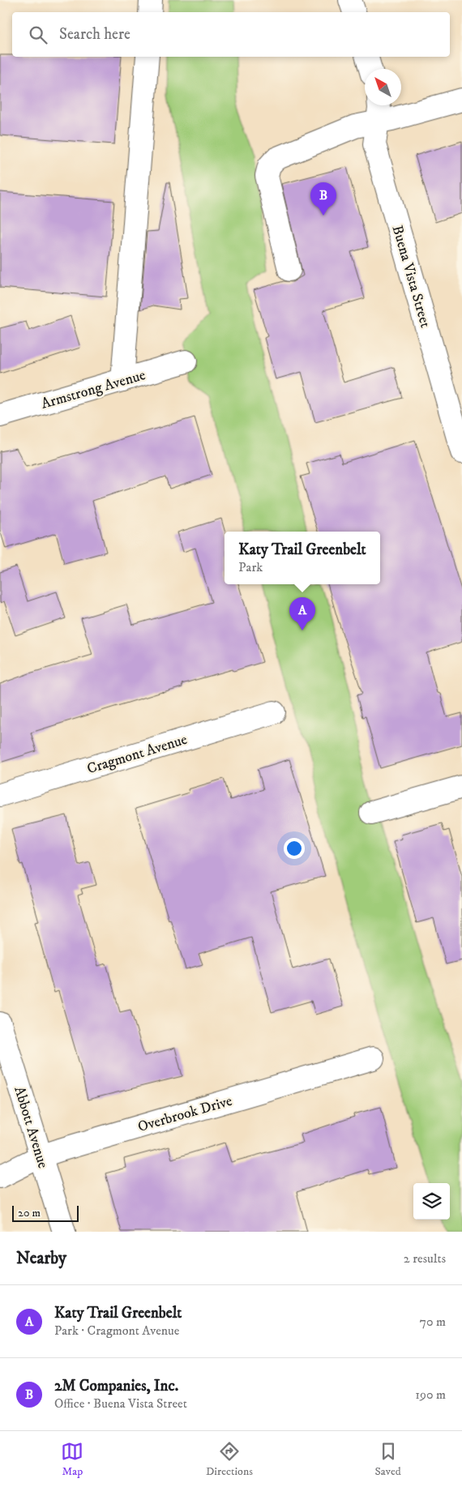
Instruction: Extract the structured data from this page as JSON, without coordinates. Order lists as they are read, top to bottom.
{
  "streets": {
    "street": [
      "Buena Vista Street",
      "Armstrong Avenue",
      "Cragmont Avenue",
      "Overbrook Drive",
      "Abbott Avenue"
    ]
  },
  "crossings": [
    ["Overbrook Drive", "Abbott Avenue"]
  ],
  "scale_bar": "20 m",
  "north": "top left",
  "page": {
    "search": "Search here",
    "pins": ["B", "A"],
    "popup": ["Katy Trail Greenbelt", "Park"],
    "scale": "20 m",
    "heading": ["Nearby", "2 results"],
    "list": [
      {
        "mark": "A",
        "name": "Katy Trail Greenbelt",
        "note": "Park · Cragmont Avenue",
        "value": "70 m"
      },
      {
        "mark": "B",
        "name": "2M Companies, Inc.",
        "note": "Office · Buena Vista Street",
        "value": "190 m"
      }
    ],
    "nav": ["Map", "Directions", "Saved"]
  }
}
